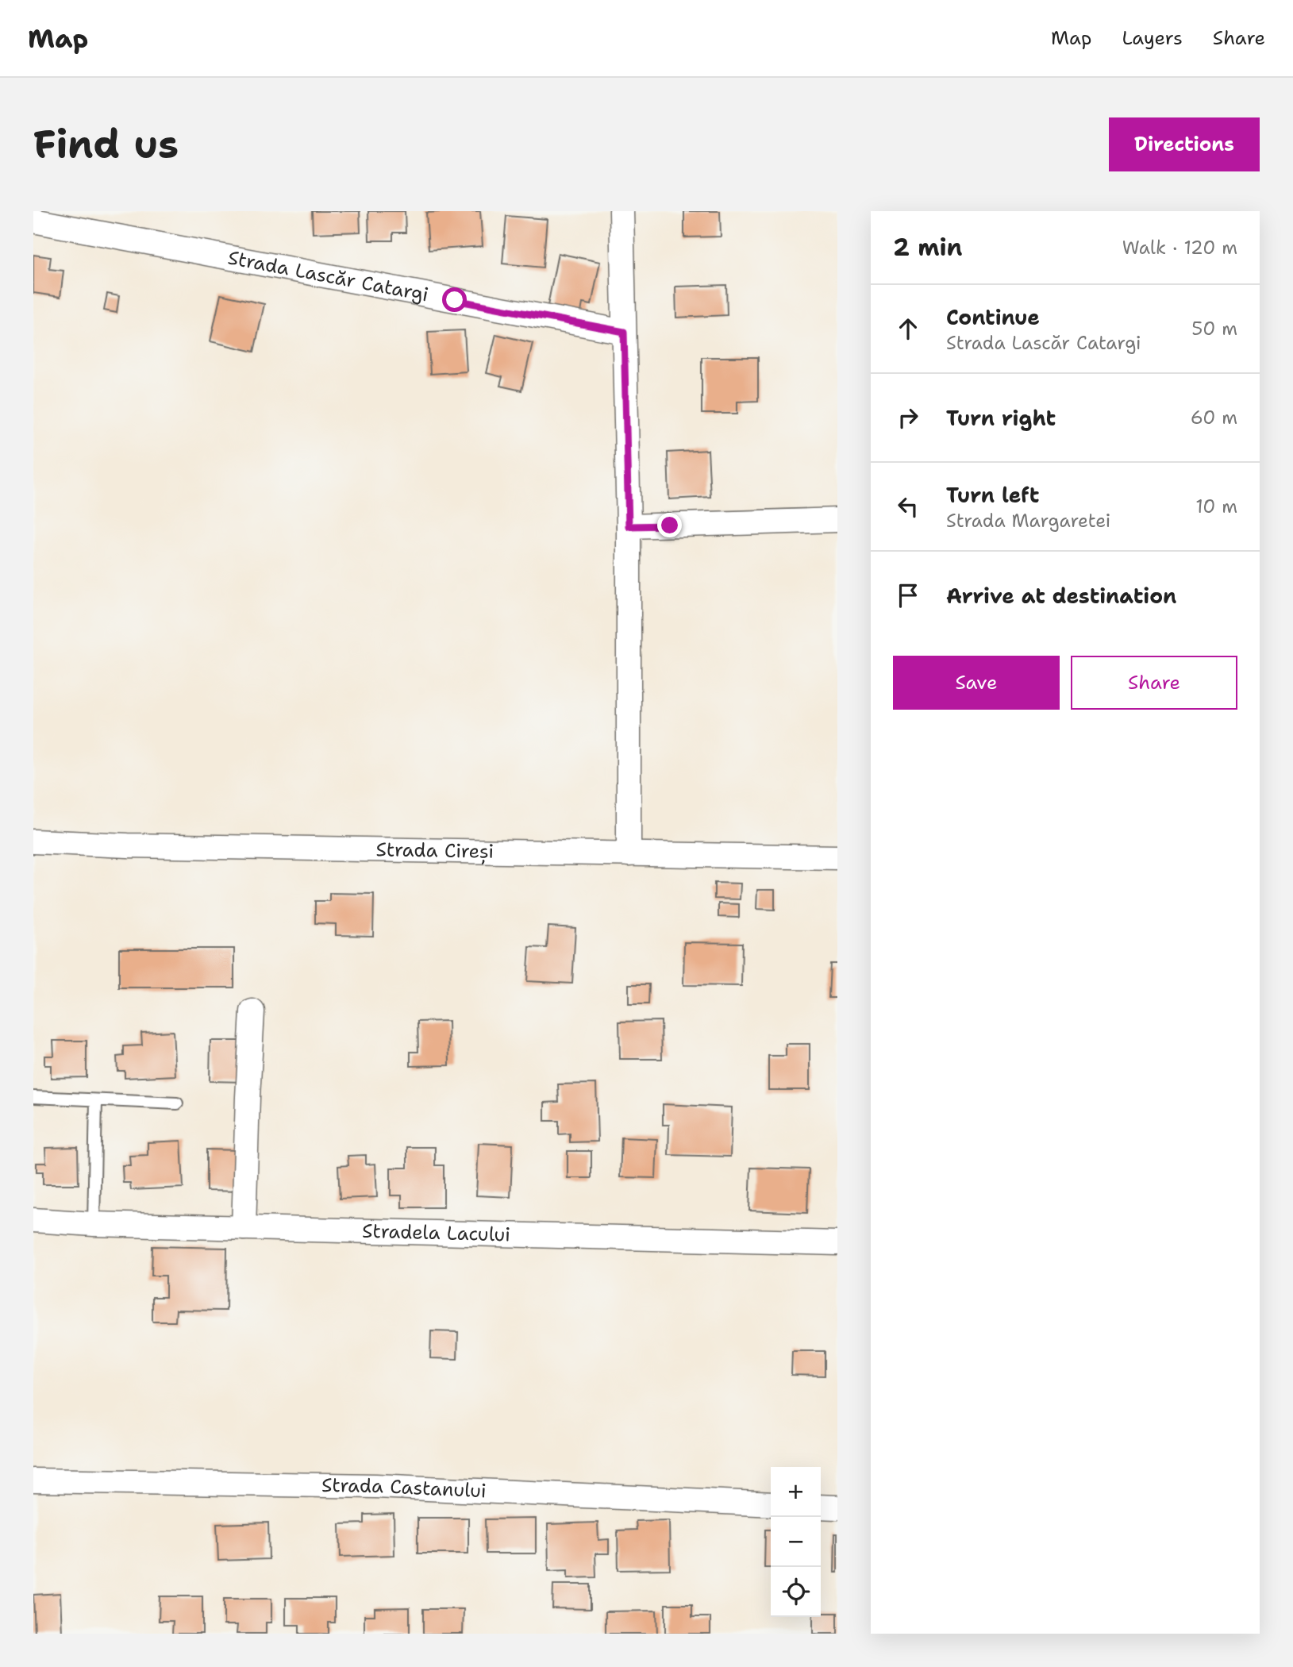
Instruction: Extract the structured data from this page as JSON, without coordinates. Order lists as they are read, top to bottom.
{
  "streets": {
    "street": [
      "Strada Lascăr Catargi",
      "Strada Cireși",
      "Stradela Lacului",
      "Strada Castanului"
    ]
  },
  "page": {
    "header": "Map",
    "nav": ["Map", "Layers", "Share"],
    "buttons": [
      "Directions",
      ["Save", "Share"]
    ],
    "title": "Find us",
    "heading": ["2 min", "Walk · 120 m"],
    "list": [
      ["Continue", "Strada Lascăr Catargi", "50 m"],
      ["Turn right", "60 m"],
      ["Turn left", "Strada Margaretei", "10 m"],
      "Arrive at destination"
    ],
    "map_buttons": ["+", "−"]
  }
}
